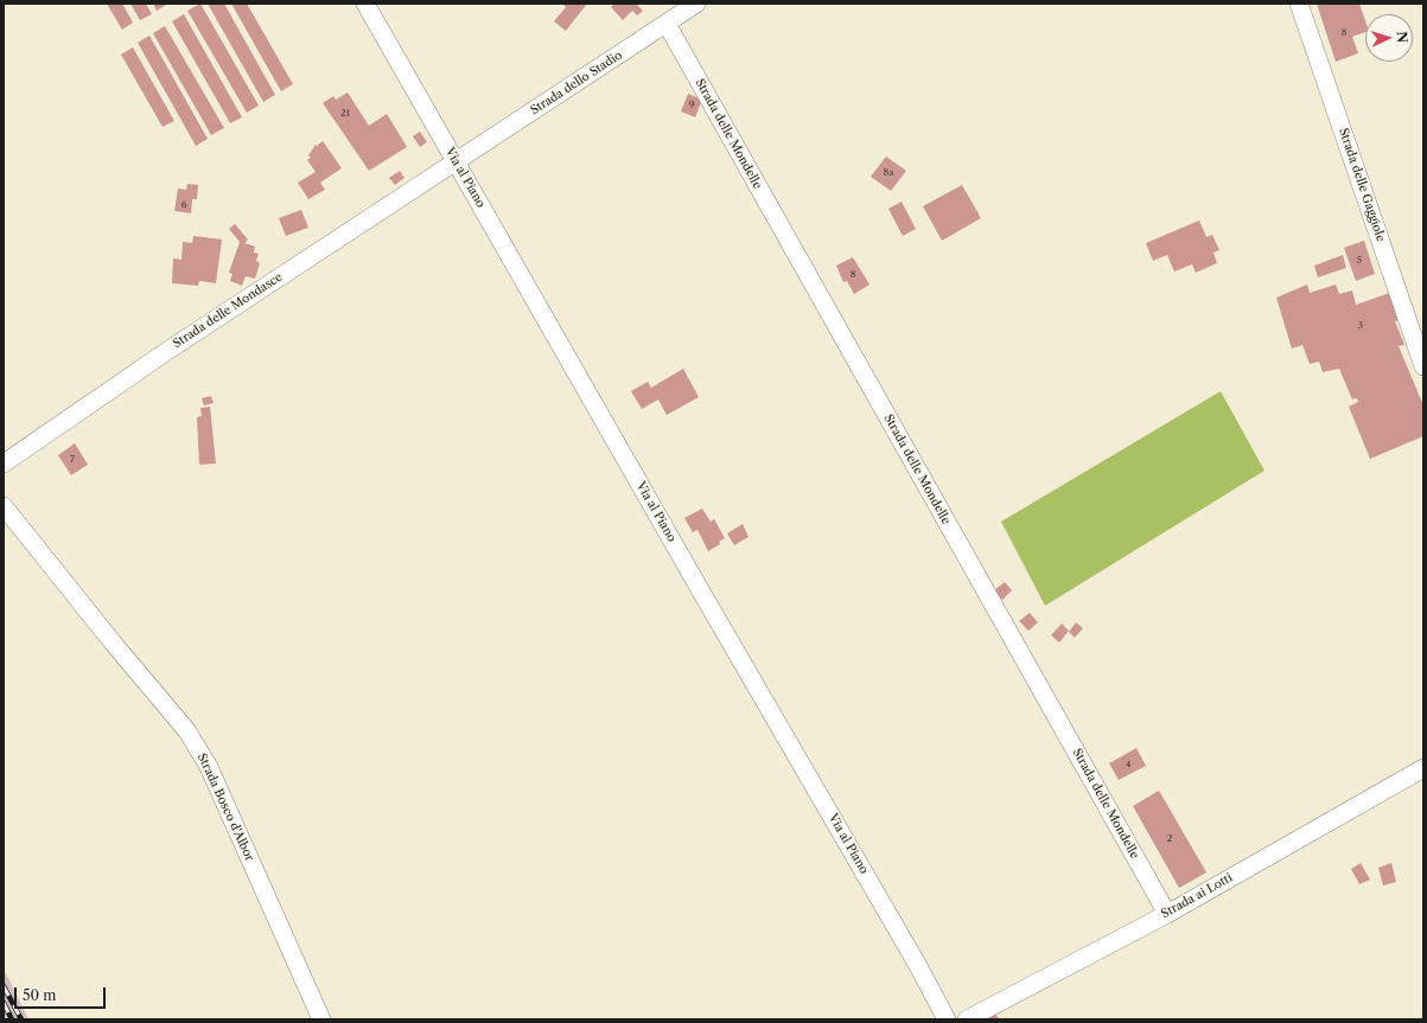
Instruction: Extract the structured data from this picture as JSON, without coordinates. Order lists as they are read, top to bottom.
{
  "streets": {
    "street": [
      "Strada dello Stadio",
      "Strada delle Mondelle",
      "Via al Piano",
      "Strada delle Gaggiole",
      "Strada delle Mondasce",
      "Strada Bosco d'Albor",
      "Strada ai Lotti"
    ]
  },
  "crossings": [
    ["Strada dello Stadio", "Strada delle Mondelle"],
    ["Strada dello Stadio", "Via al Piano"],
    ["Strada dello Stadio", "Strada delle Mondasce"],
    ["Strada delle Mondelle", "Strada ai Lotti"],
    ["Via al Piano", "Strada delle Mondasce"]
  ],
  "house_numbers": [
    "8",
    "9",
    "21",
    "8a",
    "6",
    "5",
    "8",
    "3",
    "7",
    "4",
    "2"
  ],
  "scale_bar": "50 m",
  "north": "right"
}
